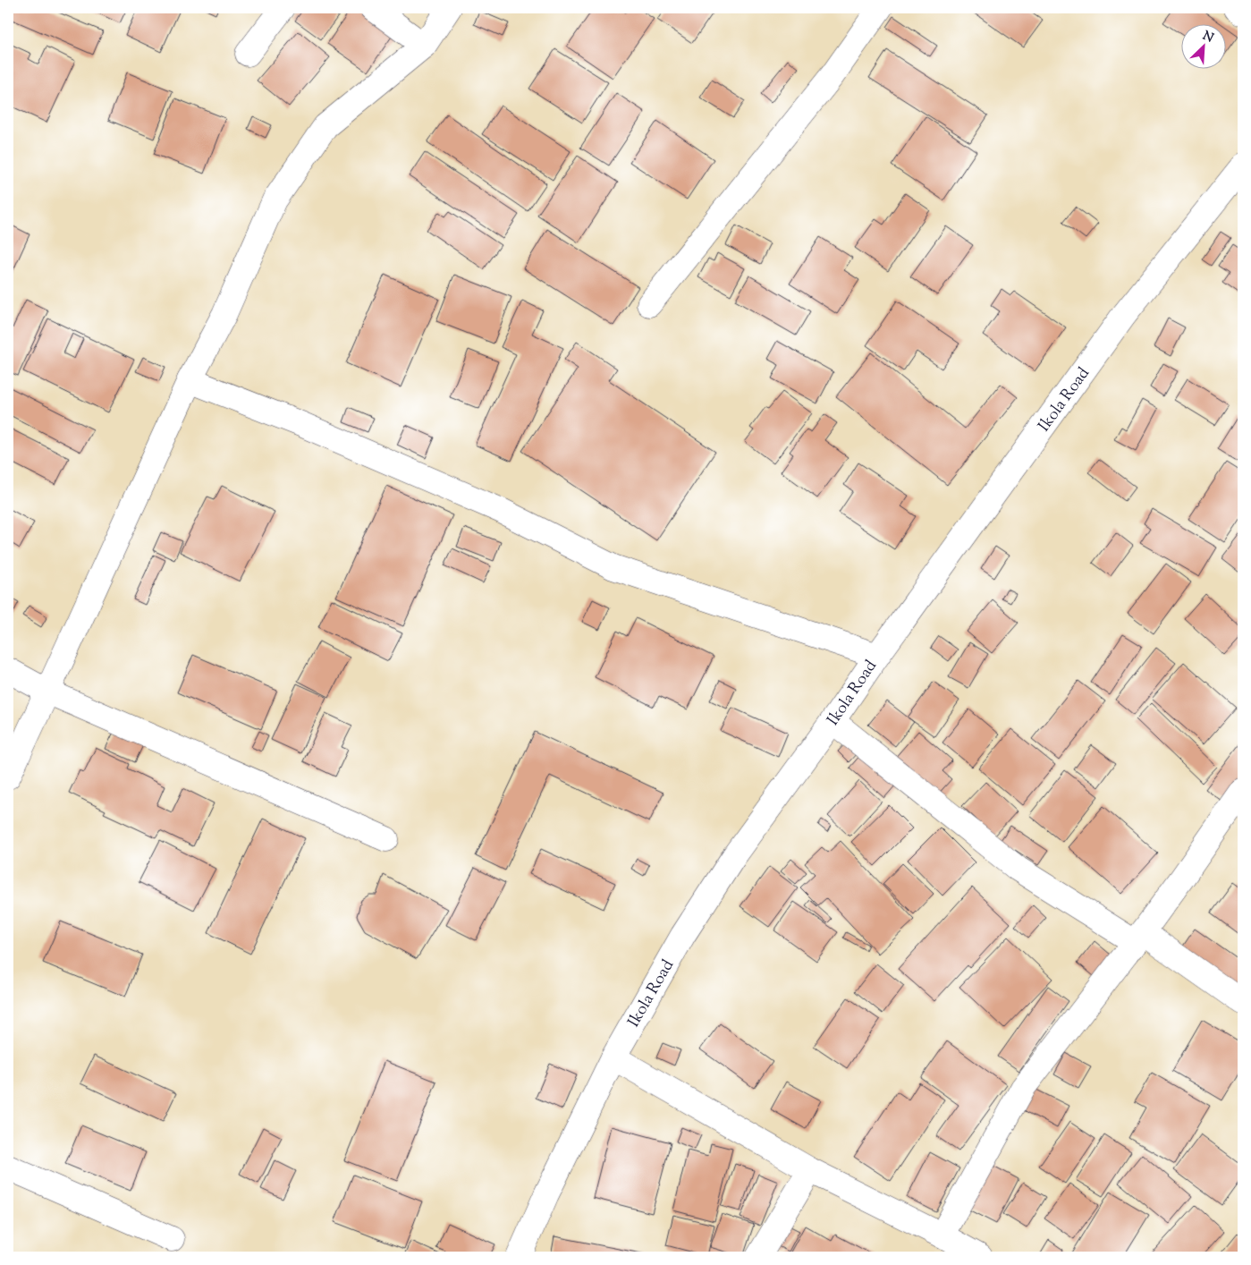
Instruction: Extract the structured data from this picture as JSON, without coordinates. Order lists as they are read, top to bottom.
{
  "streets": {
    "street": ["Ikola Road"]
  },
  "north": "top right"
}
